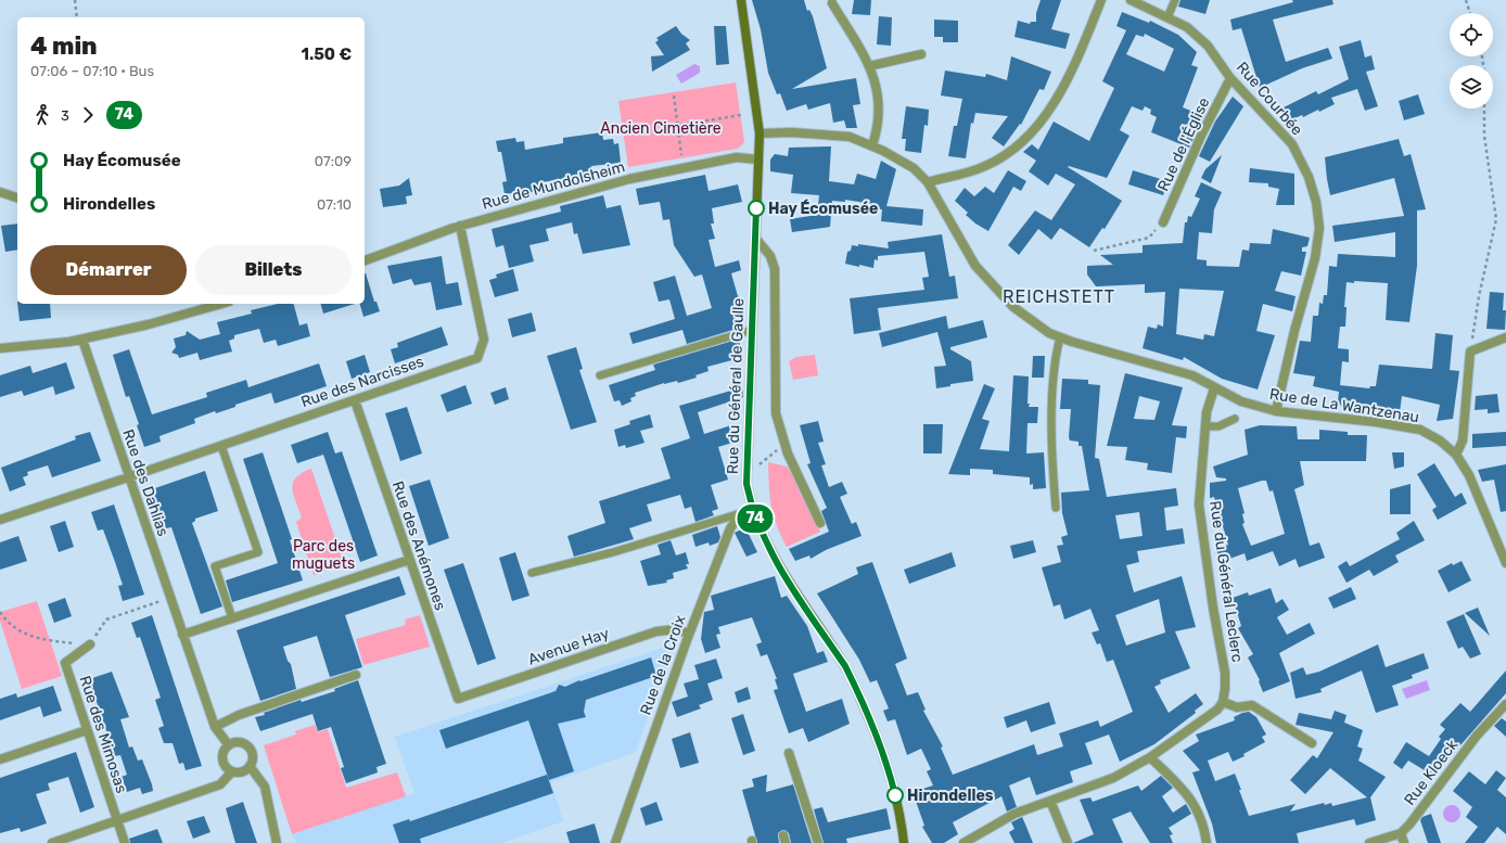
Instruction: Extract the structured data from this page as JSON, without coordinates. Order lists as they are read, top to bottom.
{
  "streets": {
    "main road": ["Rue du Général de Gaulle"],
    "street": [
      "Rue Courbée",
      "Rue de l'Église",
      "Rue de Mundolsheim",
      "Rue des Narcisses",
      "Rue de La Wantzenau",
      "Rue des Dahlias",
      "Rue des Anémones",
      "Rue du Général Leclerc",
      "Avenue Hay",
      "Rue de la Croix",
      "Rue des Mimosas",
      "Rue Kloeck"
    ]
  },
  "crossings": [
    ["Rue Courbée", "Rue de l'Église"],
    ["Rue Courbée", "Rue de La Wantzenau"],
    ["Rue de Mundolsheim", "Rue des Narcisses"],
    ["Rue de Mundolsheim", "Rue du Général de Gaulle"],
    ["Rue des Narcisses", "Rue des Dahlias"],
    ["Rue des Narcisses", "Rue des Anémones"],
    ["Rue du Général de Gaulle", "Rue de La Wantzenau"],
    ["Rue du Général de Gaulle", "Rue de la Croix"],
    ["Rue de La Wantzenau", "Rue du Général Leclerc"],
    ["Rue des Anémones", "Avenue Hay"],
    ["Avenue Hay", "Rue de la Croix"]
  ],
  "districts": ["REICHSTETT"],
  "parks": ["Ancien Cimetière", "Parc des muguets"],
  "places": ["Hay Écomusée", "Hirondelles"],
  "lines": ["bus line 74"],
  "page": {
    "on_map": "74",
    "heading": ["4 min", "07:06 – 07:10 · Bus", "1.50 €"],
    "legs": ["3", "74"],
    "list": [
      {
        "name": "Hay Écomusée",
        "value": "07:09"
      },
      {
        "name": "Hirondelles",
        "value": "07:10"
      }
    ],
    "buttons": ["Démarrer", "Billets"]
  }
}
